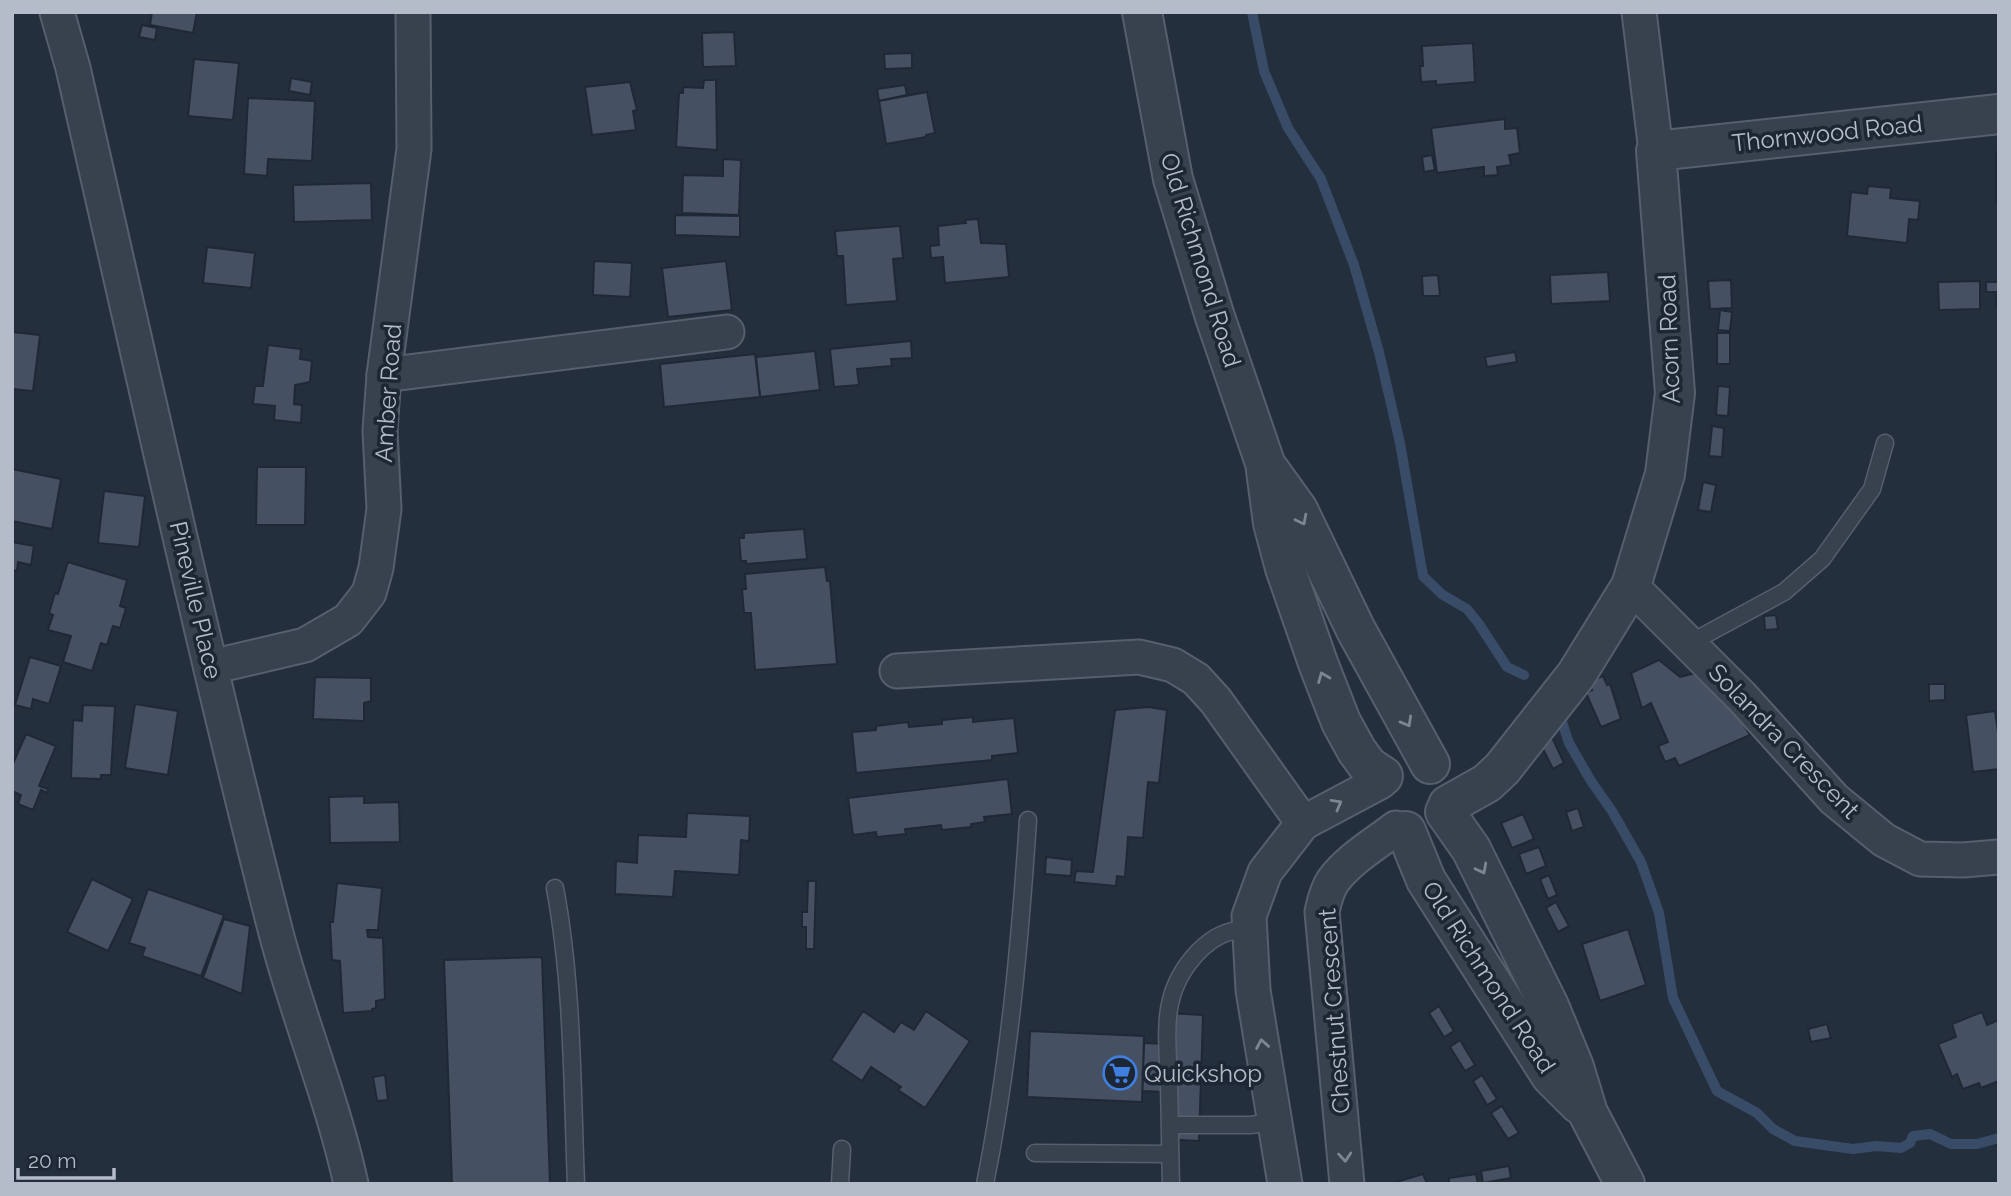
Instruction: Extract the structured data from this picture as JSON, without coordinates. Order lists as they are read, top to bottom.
{
  "streets": {
    "street": [
      "Thornwood Road",
      "Old Richmond Road",
      "Acorn Road",
      "Amber Road",
      "Pineville Place",
      "Solandra Crescent",
      "Chestnut Crescent"
    ]
  },
  "crossings": [
    ["Thornwood Road", "Acorn Road"],
    ["Old Richmond Road", "Acorn Road"],
    ["Old Richmond Road", "Chestnut Crescent"],
    ["Acorn Road", "Solandra Crescent"],
    ["Acorn Road", "Chestnut Crescent"],
    ["Amber Road", "Pineville Place"]
  ],
  "places": {
    "supermarket": ["Quickshop"]
  },
  "scale_bar": "20 m"
}
